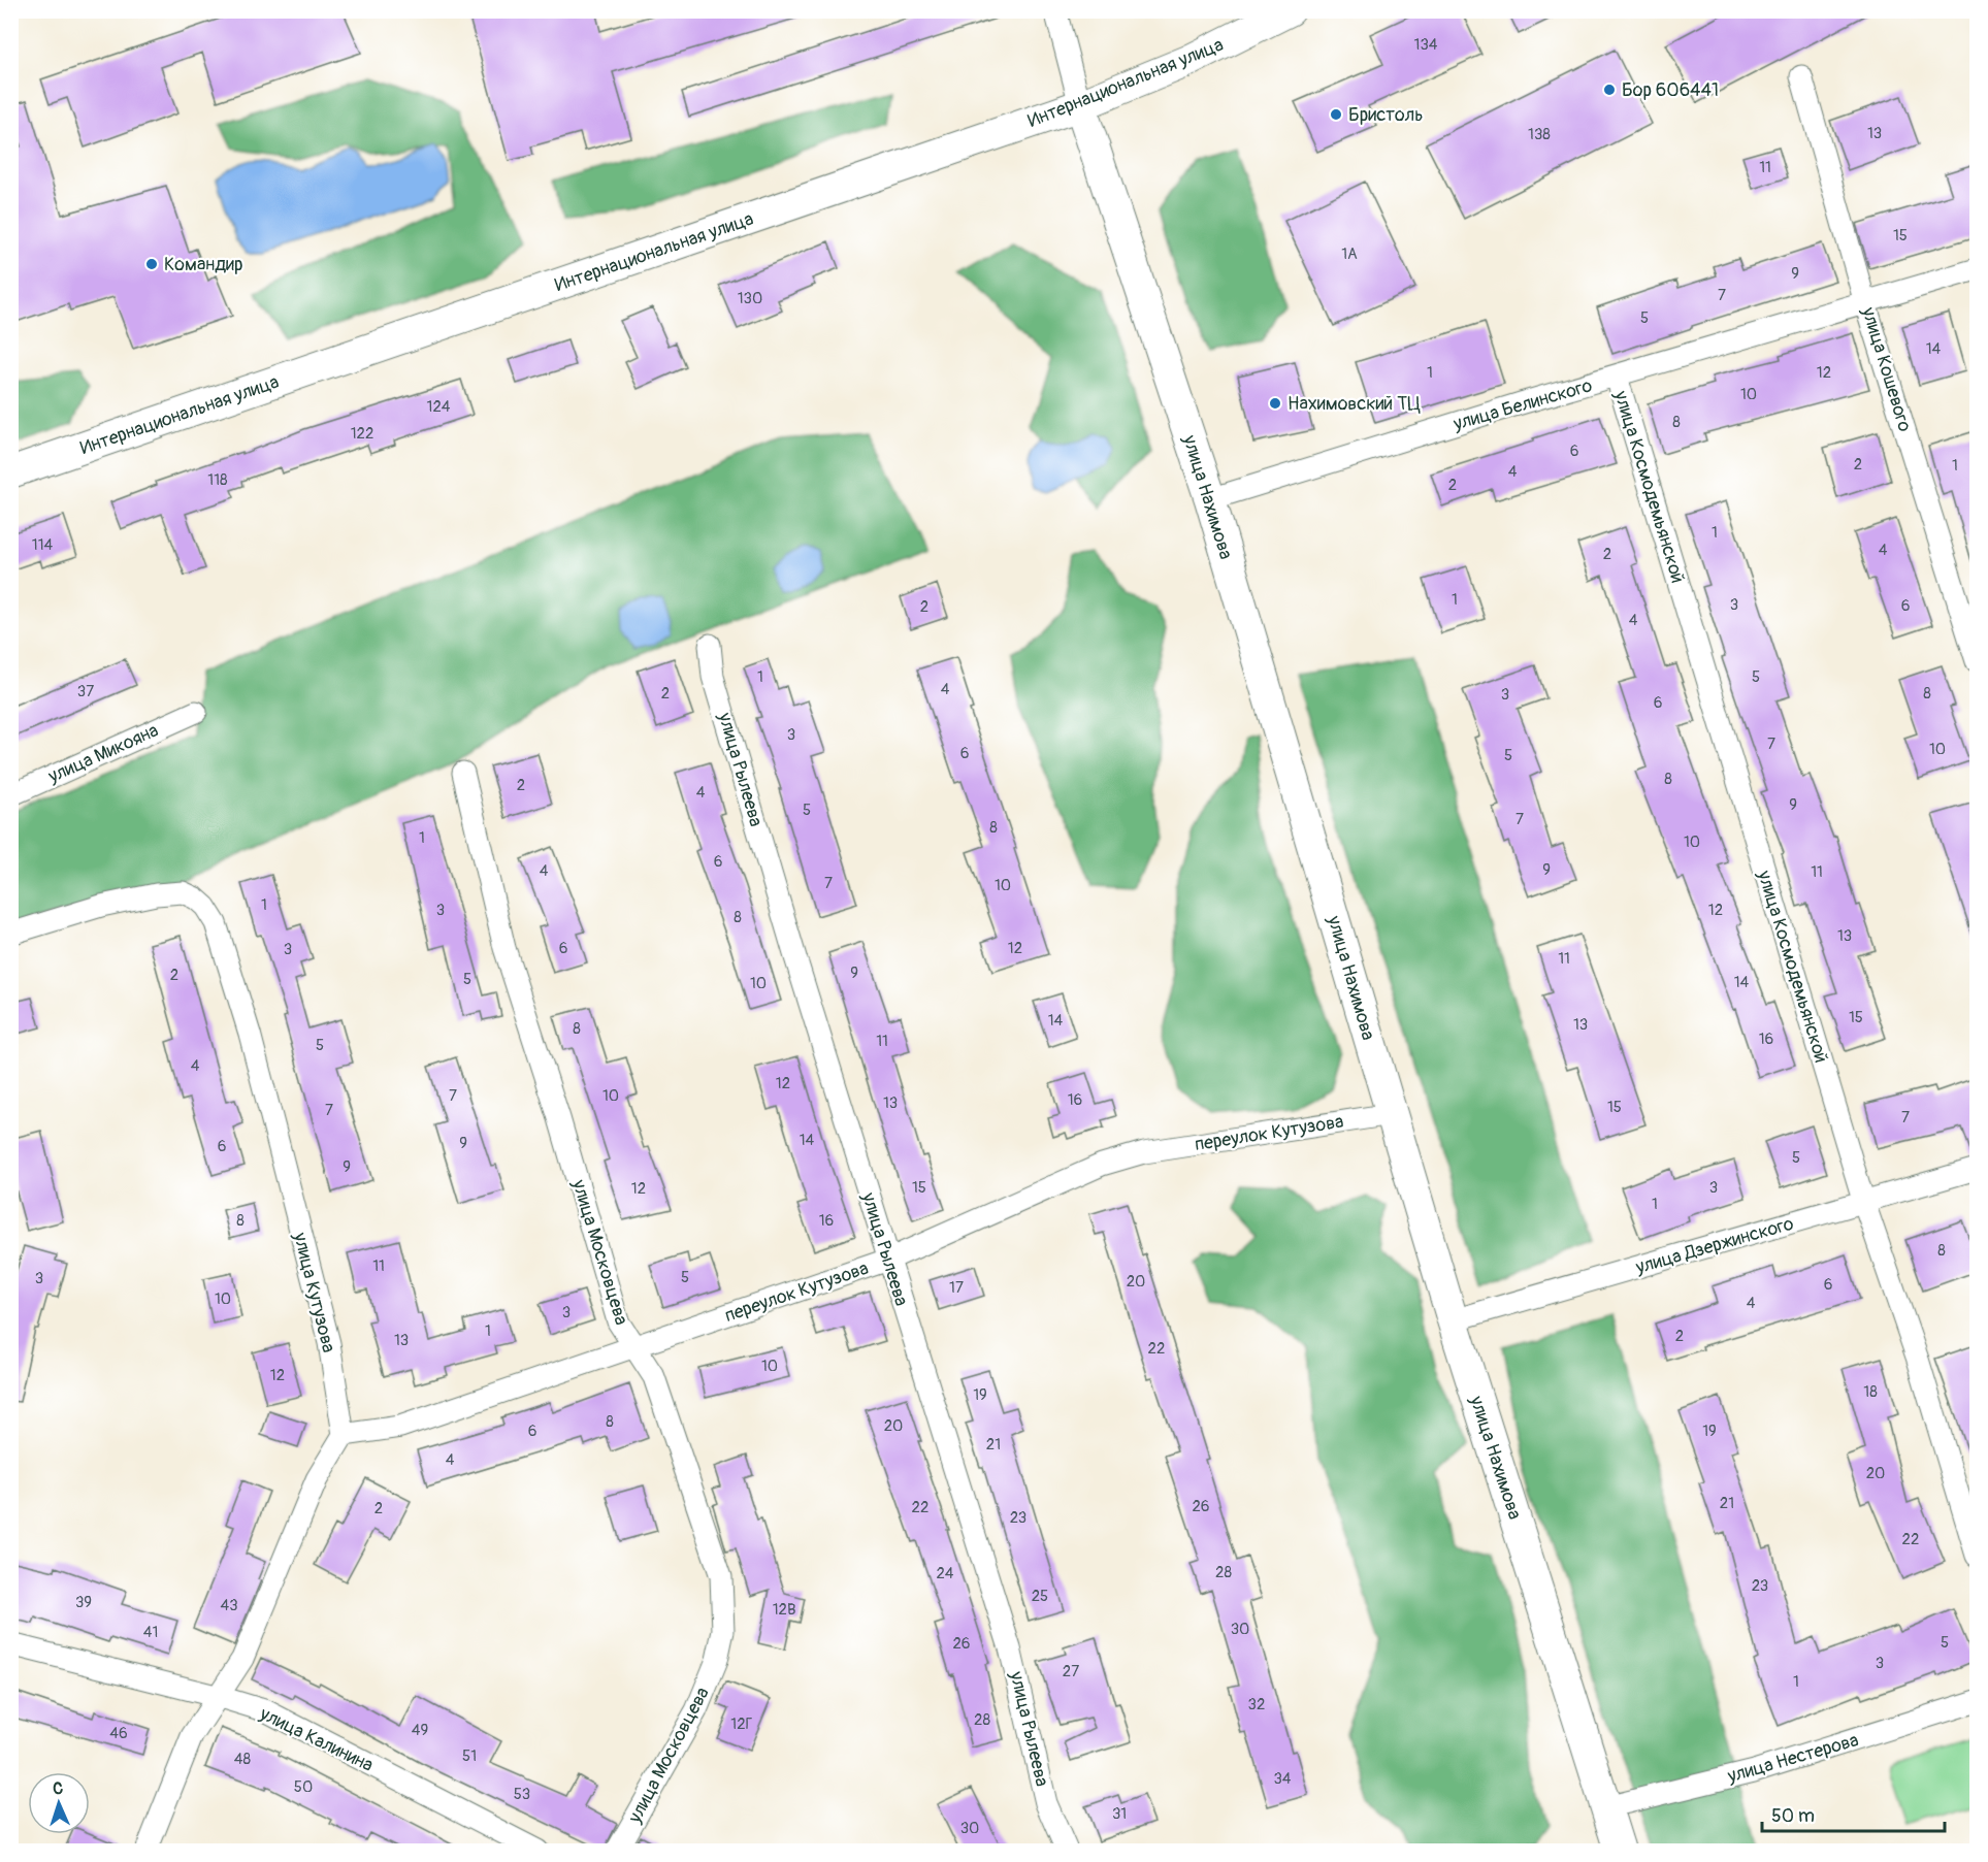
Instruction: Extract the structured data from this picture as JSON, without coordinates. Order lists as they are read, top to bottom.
{
  "streets": {
    "main road": ["Интернациональная улица", "улица Нахимова"],
    "street": [
      "улица Кошевого",
      "улица Белинского",
      "улица Космодемьянской",
      "улица Микояна",
      "улица Рылеева",
      "переулок Кутузова",
      "улица Дзержинского",
      "улица Московцева",
      "улица Кутузова",
      "улица Калинина",
      "улица Нестерова"
    ]
  },
  "crossings": [
    ["Интернациональная улица", "улица Нахимова"],
    ["улица Кошевого", "улица Белинского"],
    ["улица Белинского", "улица Космодемьянской"],
    ["улица Белинского", "улица Нахимова"],
    ["улица Космодемьянской", "улица Дзержинского"],
    ["улица Нахимова", "переулок Кутузова"],
    ["улица Нахимова", "улица Дзержинского"],
    ["улица Нахимова", "улица Нестерова"],
    ["улица Рылеева", "переулок Кутузова"],
    ["переулок Кутузова", "улица Московцева"],
    ["переулок Кутузова", "улица Кутузова"]
  ],
  "places": [
    "Бор 606441",
    "Бристоль",
    "Командир",
    "Нахимовский ТЦ"
  ],
  "house_numbers": [
    "134",
    "13",
    "138",
    "11",
    "15",
    "1А",
    "9",
    "7",
    "130",
    "5",
    "14",
    "1",
    "12",
    "10",
    "124",
    "8",
    "122",
    "6",
    "2",
    "1",
    "4",
    "118",
    "2",
    "1",
    "114",
    "4",
    "2",
    "1",
    "3",
    "6",
    "2",
    "4",
    "1",
    "5",
    "4",
    "37",
    "2",
    "8",
    "3",
    "6",
    "3",
    "7",
    "10",
    "6",
    "5",
    "8",
    "2",
    "4",
    "9",
    "5",
    "7",
    "8",
    "1",
    "10",
    "6",
    "9",
    "4",
    "11",
    "7",
    "10",
    "1",
    "3",
    "12",
    "8",
    "13",
    "6",
    "12",
    "3",
    "11",
    "9",
    "2",
    "5",
    "14",
    "10",
    "15",
    "14",
    "13",
    "8",
    "16",
    "11",
    "5",
    "4",
    "12",
    "7",
    "10",
    "16",
    "13",
    "15",
    "7",
    "7",
    "14",
    "9",
    "6",
    "5",
    "9",
    "15",
    "3",
    "12",
    "1",
    "8",
    "16",
    "8",
    "11",
    "5",
    "3",
    "20",
    "6",
    "17",
    "10",
    "4",
    "3",
    "1",
    "2",
    "13",
    "22",
    "10",
    "12",
    "18",
    "19",
    "8",
    "20",
    "6",
    "19",
    "21",
    "4",
    "20",
    "21",
    "26",
    "22",
    "2",
    "23",
    "22",
    "28",
    "24",
    "23",
    "25",
    "39",
    "43",
    "12В",
    "30",
    "41",
    "5",
    "26",
    "3",
    "27",
    "1",
    "32",
    "28",
    "12Г",
    "49",
    "46",
    "51",
    "48",
    "34",
    "50",
    "53",
    "31",
    "30"
  ],
  "scale_bar": "50 m",
  "north": "top"
}
